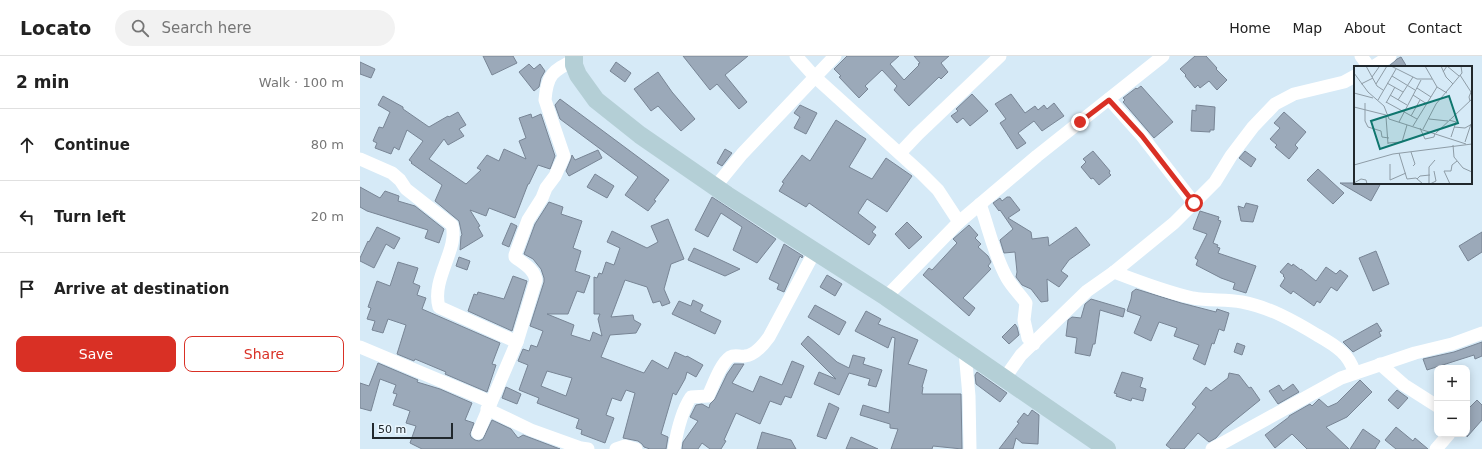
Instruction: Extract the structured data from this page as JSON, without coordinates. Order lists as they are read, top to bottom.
{
  "scale_bar": "50 m",
  "page": {
    "header": "Locato",
    "search": "Search here",
    "nav": [
      "Home",
      "Map",
      "About",
      "Contact"
    ],
    "heading": ["2 min", "Walk · 100 m"],
    "list": [
      ["Continue", "80 m"],
      ["Turn left", "20 m"],
      "Arrive at destination"
    ],
    "buttons": ["Save", "Share"],
    "map_buttons": ["+", "−"],
    "scale": "50 m"
  }
}
